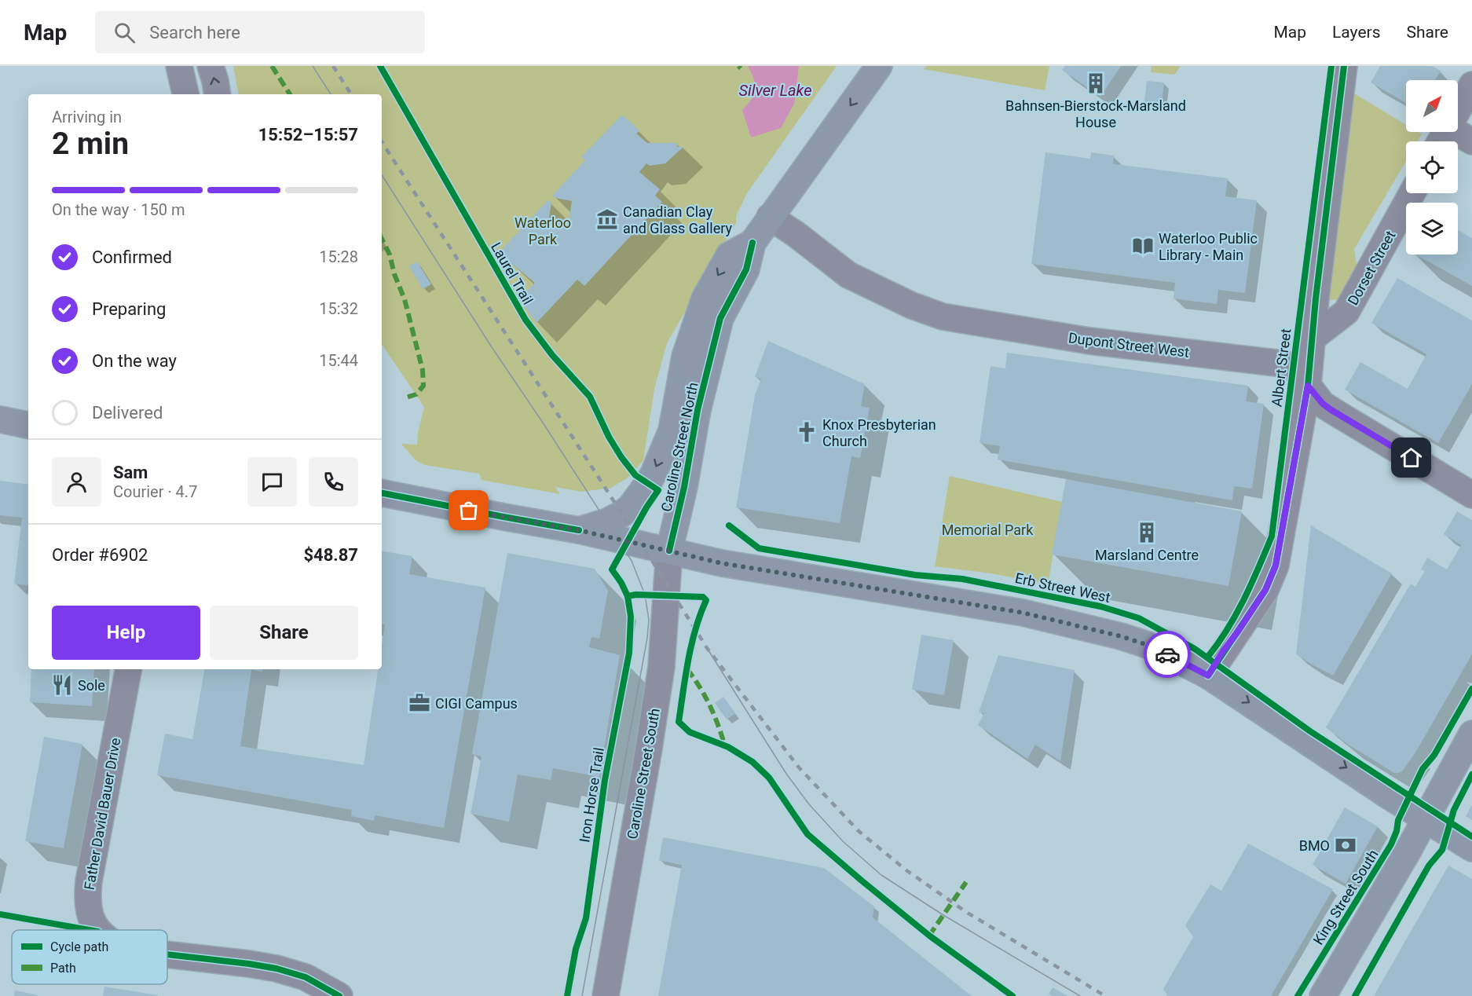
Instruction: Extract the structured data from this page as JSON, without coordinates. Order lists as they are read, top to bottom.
{
  "streets": {
    "main road": ["Caroline Street North", "King Street South"],
    "street": [
      "Dorset Street",
      "Dupont Street West",
      "Albert Street",
      "Caroline Street South",
      "Father David Bauer Drive"
    ],
    "cycle path": ["Laurel Trail", "Erb Street West"]
  },
  "crossings": [
    ["Dorset Street", "Albert Street"],
    ["Dupont Street West", "Albert Street"],
    ["Dupont Street West", "Caroline Street North"],
    ["Caroline Street North", "Caroline Street South"]
  ],
  "water": ["Silver Lake"],
  "parks": ["Waterloo Park", "Memorial Park"],
  "places": {
    "building": ["Bahnsen-Bierstock-Marsland House", "Marsland Centre"],
    "museum": ["Canadian Clay and Glass Gallery"],
    "library": ["Waterloo Public Library - Main"],
    "church": ["Knox Presbyterian Church"],
    "restaurant": ["Sole"],
    "office": ["CIGI Campus"],
    "bank": ["BMO"]
  },
  "legend": ["Cycle path", "Path"],
  "north": "top right",
  "page": {
    "header": "Map",
    "search": "Search here",
    "nav": ["Map", "Layers", "Share"],
    "heading": ["2 min", "Arriving in", "15:52–15:57"],
    "panel": [
      "Sam",
      "Courier · 4.7",
      "Order #6902",
      "$48.87"
    ],
    "bar": "On the way · 150 m",
    "list": [
      ["Confirmed", "15:28"],
      ["Preparing", "15:32"],
      ["On the way", "15:44"],
      "Delivered"
    ],
    "buttons": ["Help", "Share"]
  }
}
